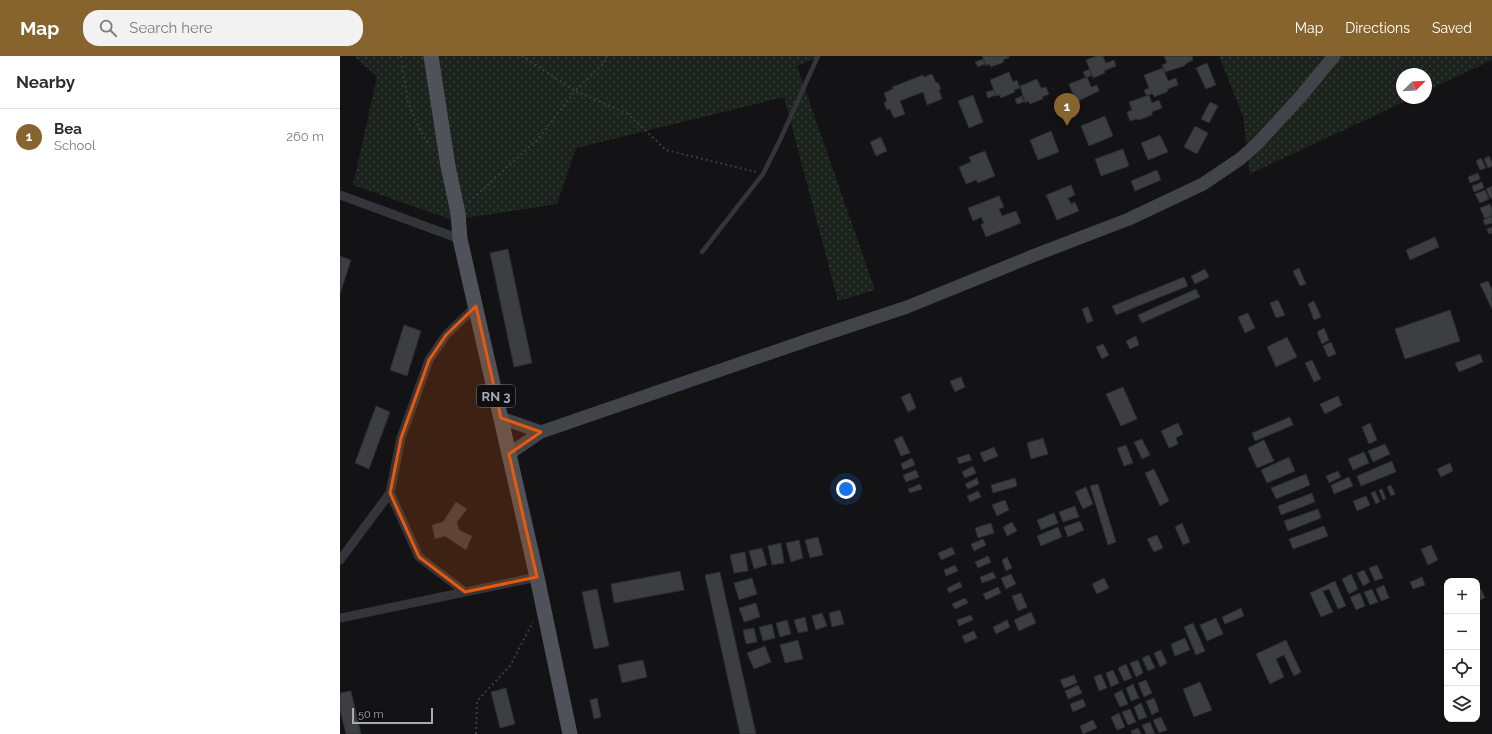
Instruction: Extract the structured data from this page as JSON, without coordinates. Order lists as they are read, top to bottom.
{
  "streets": {
    "main road": ["RN 3"]
  },
  "scale_bar": "50 m",
  "north": "top right",
  "page": {
    "header": "Map",
    "search": "Search here",
    "nav": ["Map", "Directions", "Saved"],
    "heading": "Nearby",
    "pins": "1",
    "list": [
      {
        "mark": "1",
        "name": "Bea",
        "note": "School",
        "value": "260 m"
      }
    ],
    "map_buttons": ["+", "−"],
    "scale": "50 m"
  }
}
